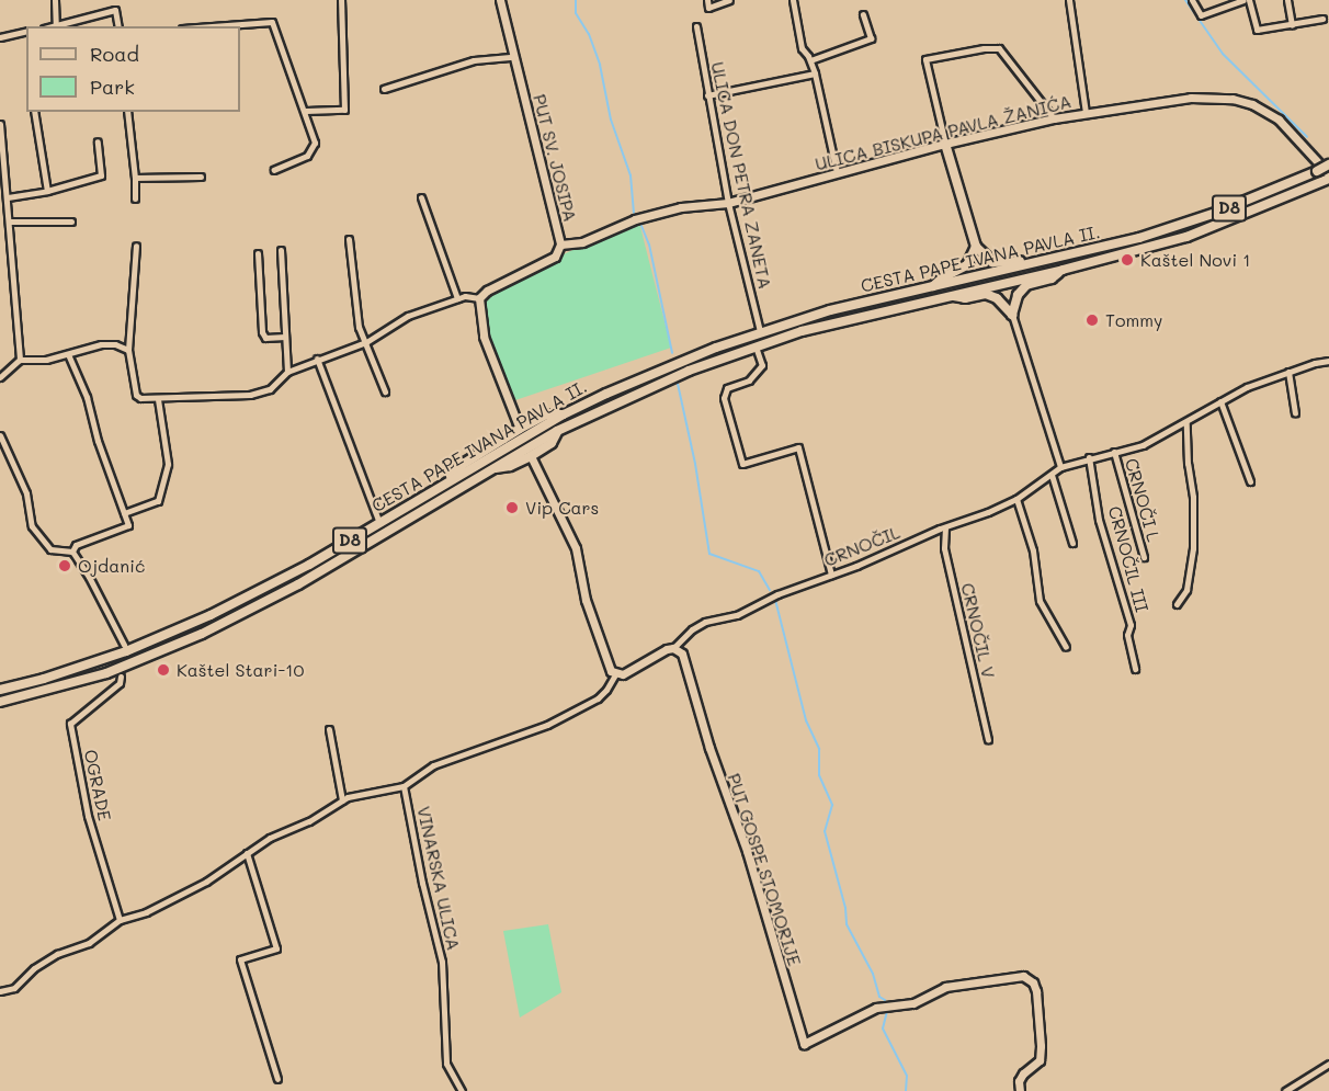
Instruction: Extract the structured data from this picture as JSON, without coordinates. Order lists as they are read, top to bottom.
{
  "streets": {
    "main road": ["D8", "CESTA PAPE IVANA PAVLA II."],
    "street": [
      "ULICA BISKUPA PAVLA ŽANIĆA",
      "PUT SV. JOSIPA",
      "ULICA DON PETRA ZANETA",
      "CRNOČI L",
      "CRNOČIL",
      "CRNOČIL III",
      "CRNOČIL V",
      "OGRADE",
      "PUT GOSPE STOMORIJE",
      "VINARSKA ULICA"
    ]
  },
  "crossings": [
    ["ULICA BISKUPA PAVLA ŽANIĆA", "PUT SV. JOSIPA"],
    ["ULICA BISKUPA PAVLA ŽANIĆA", "ULICA DON PETRA ZANETA"],
    ["ULICA BISKUPA PAVLA ŽANIĆA", "CESTA PAPE IVANA PAVLA II."],
    ["ULICA DON PETRA ZANETA", "CESTA PAPE IVANA PAVLA II."],
    ["CRNOČI L", "CRNOČIL"],
    ["CRNOČI L", "CRNOČIL III"],
    ["CRNOČIL", "CRNOČIL V"],
    ["CRNOČIL", "PUT GOSPE STOMORIJE"]
  ],
  "places": [
    "Kaštel Novi 1",
    "Tommy",
    "Vip Cars",
    "Ojdanić",
    "Kaštel Stari-10"
  ],
  "legend": ["Road", "Park"]
}
